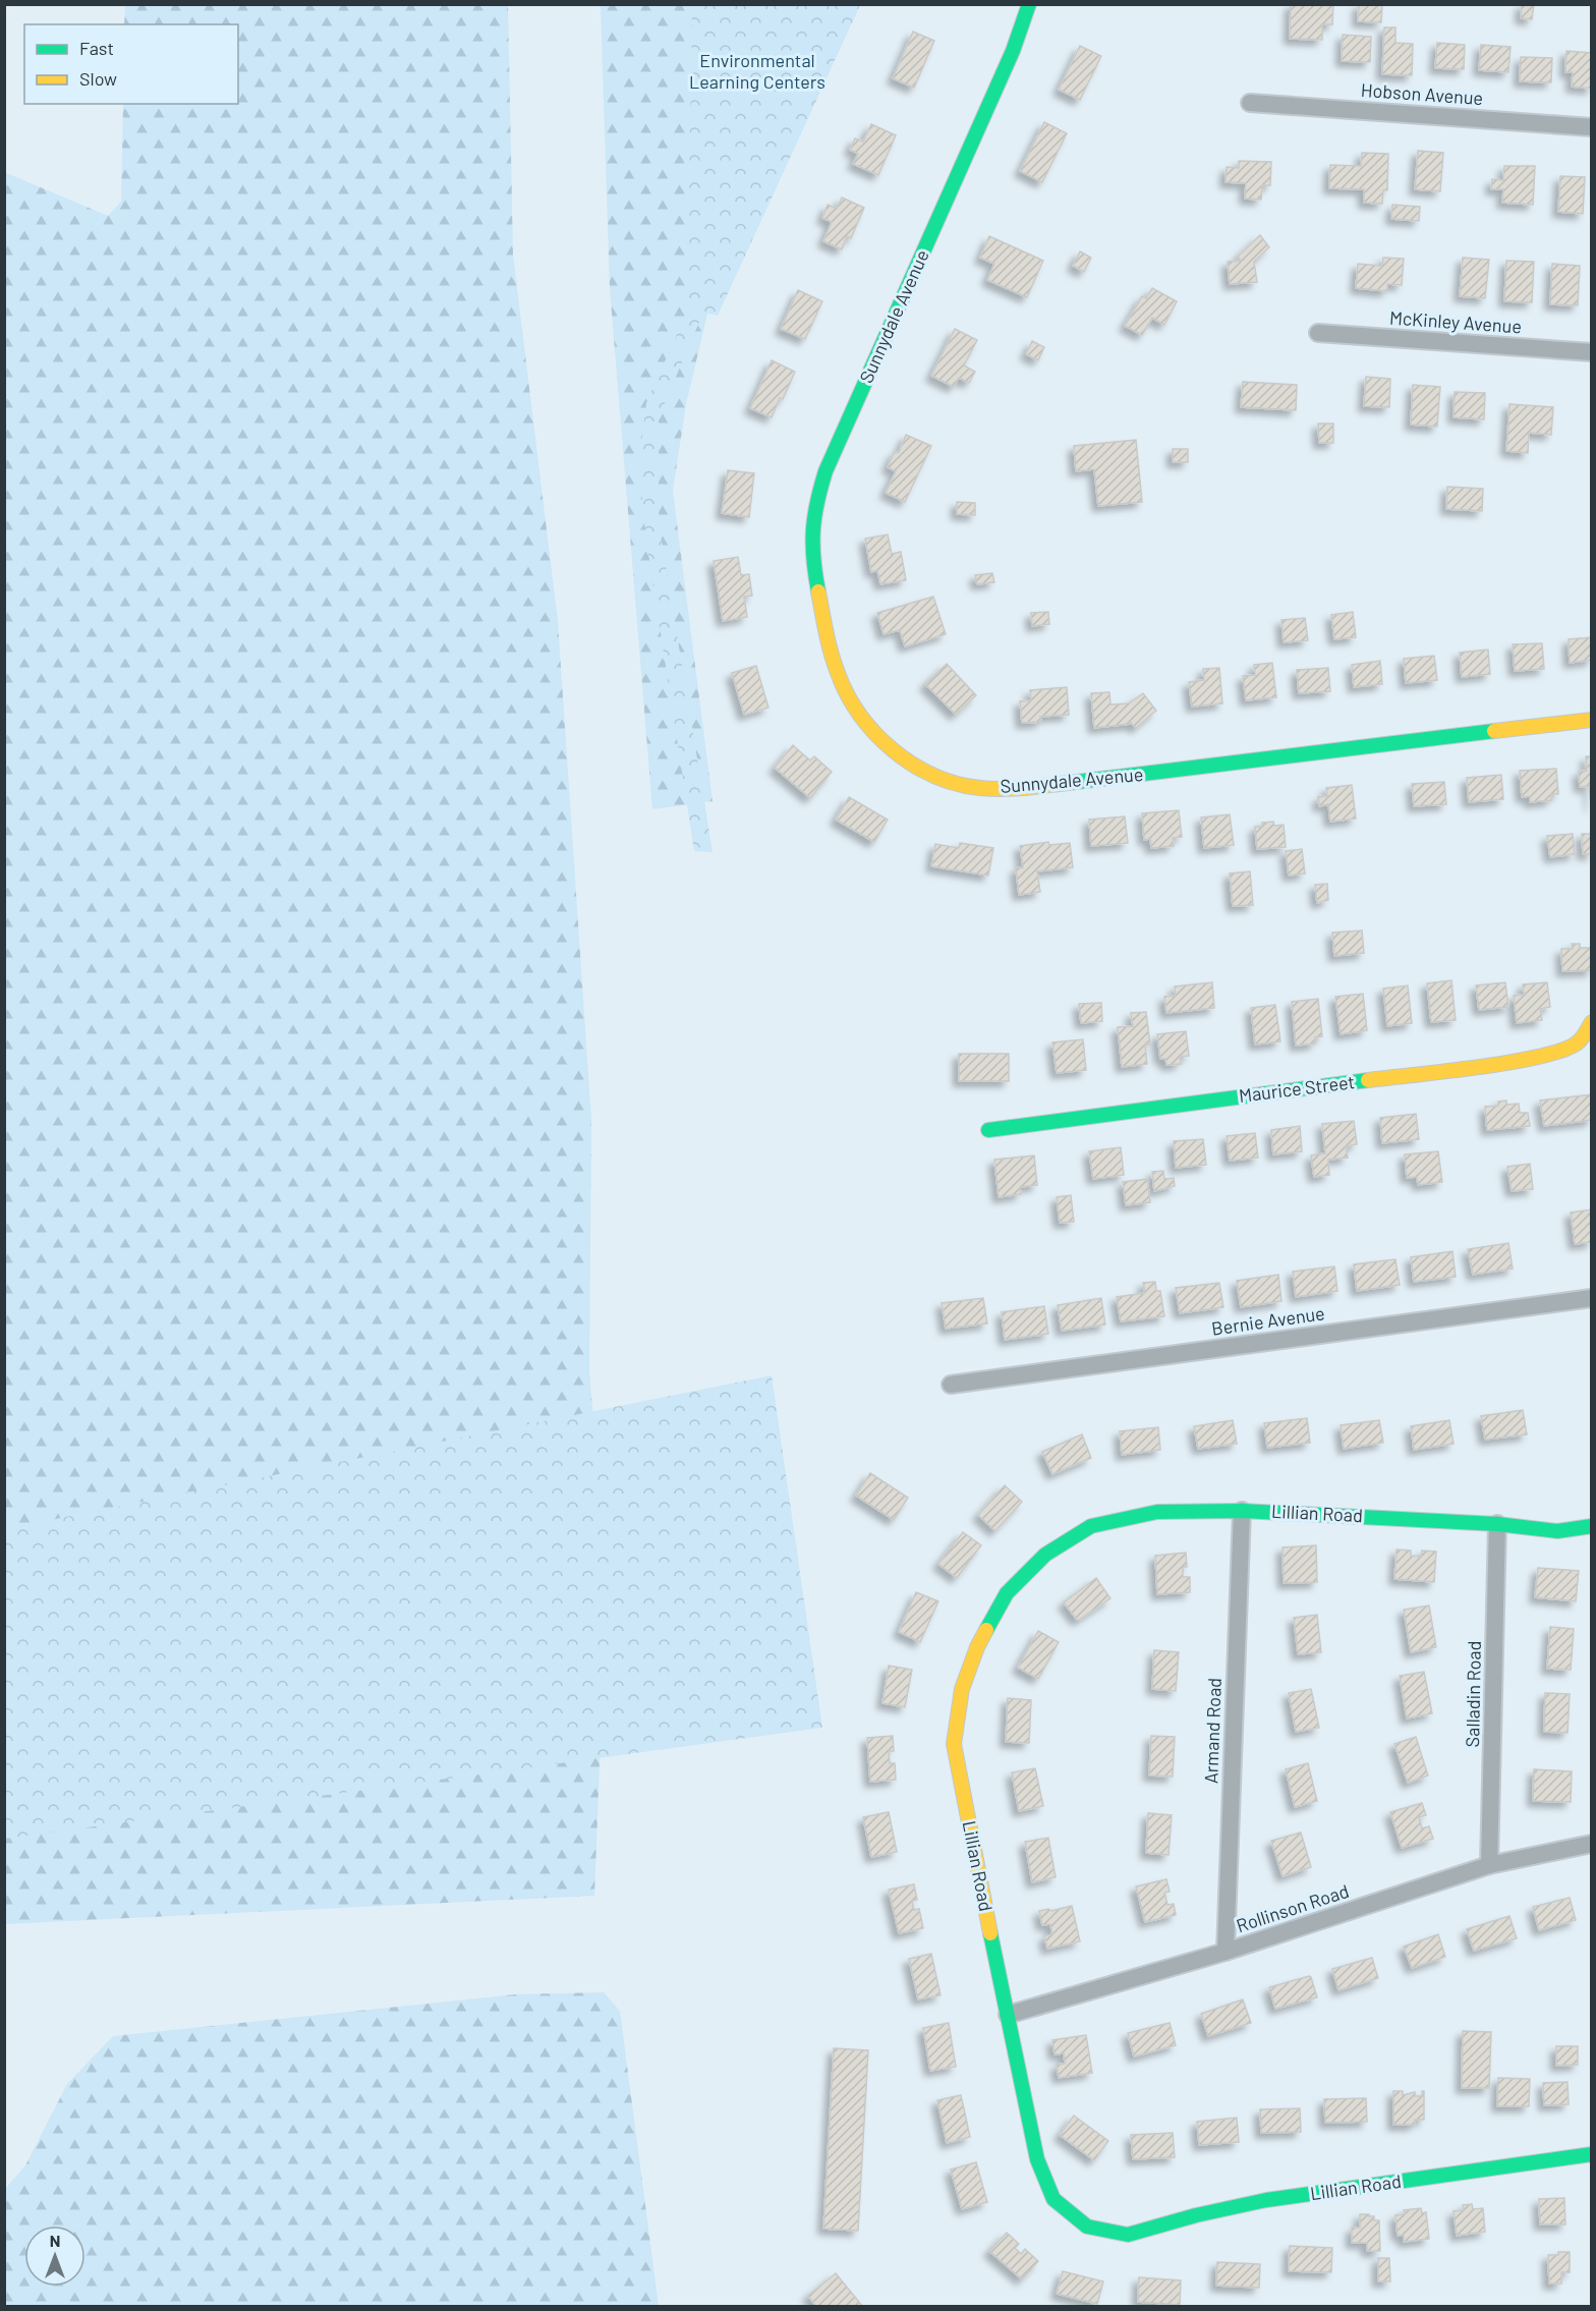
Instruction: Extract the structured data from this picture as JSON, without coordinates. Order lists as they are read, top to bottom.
{
  "streets": {
    "street": [
      "Hobson Avenue",
      "Sunnydale Avenue",
      "McKinley Avenue",
      "Maurice Street",
      "Bernie Avenue",
      "Lillian Road",
      "Salladin Road",
      "Armand Road",
      "Rollinson Road"
    ]
  },
  "crossings": [
    ["Lillian Road", "Salladin Road"],
    ["Lillian Road", "Armand Road"],
    ["Lillian Road", "Rollinson Road"],
    ["Salladin Road", "Rollinson Road"],
    ["Armand Road", "Rollinson Road"]
  ],
  "parks": ["Environmental Learning Centers"],
  "legend": ["Fast", "Slow"],
  "north": "top"
}
